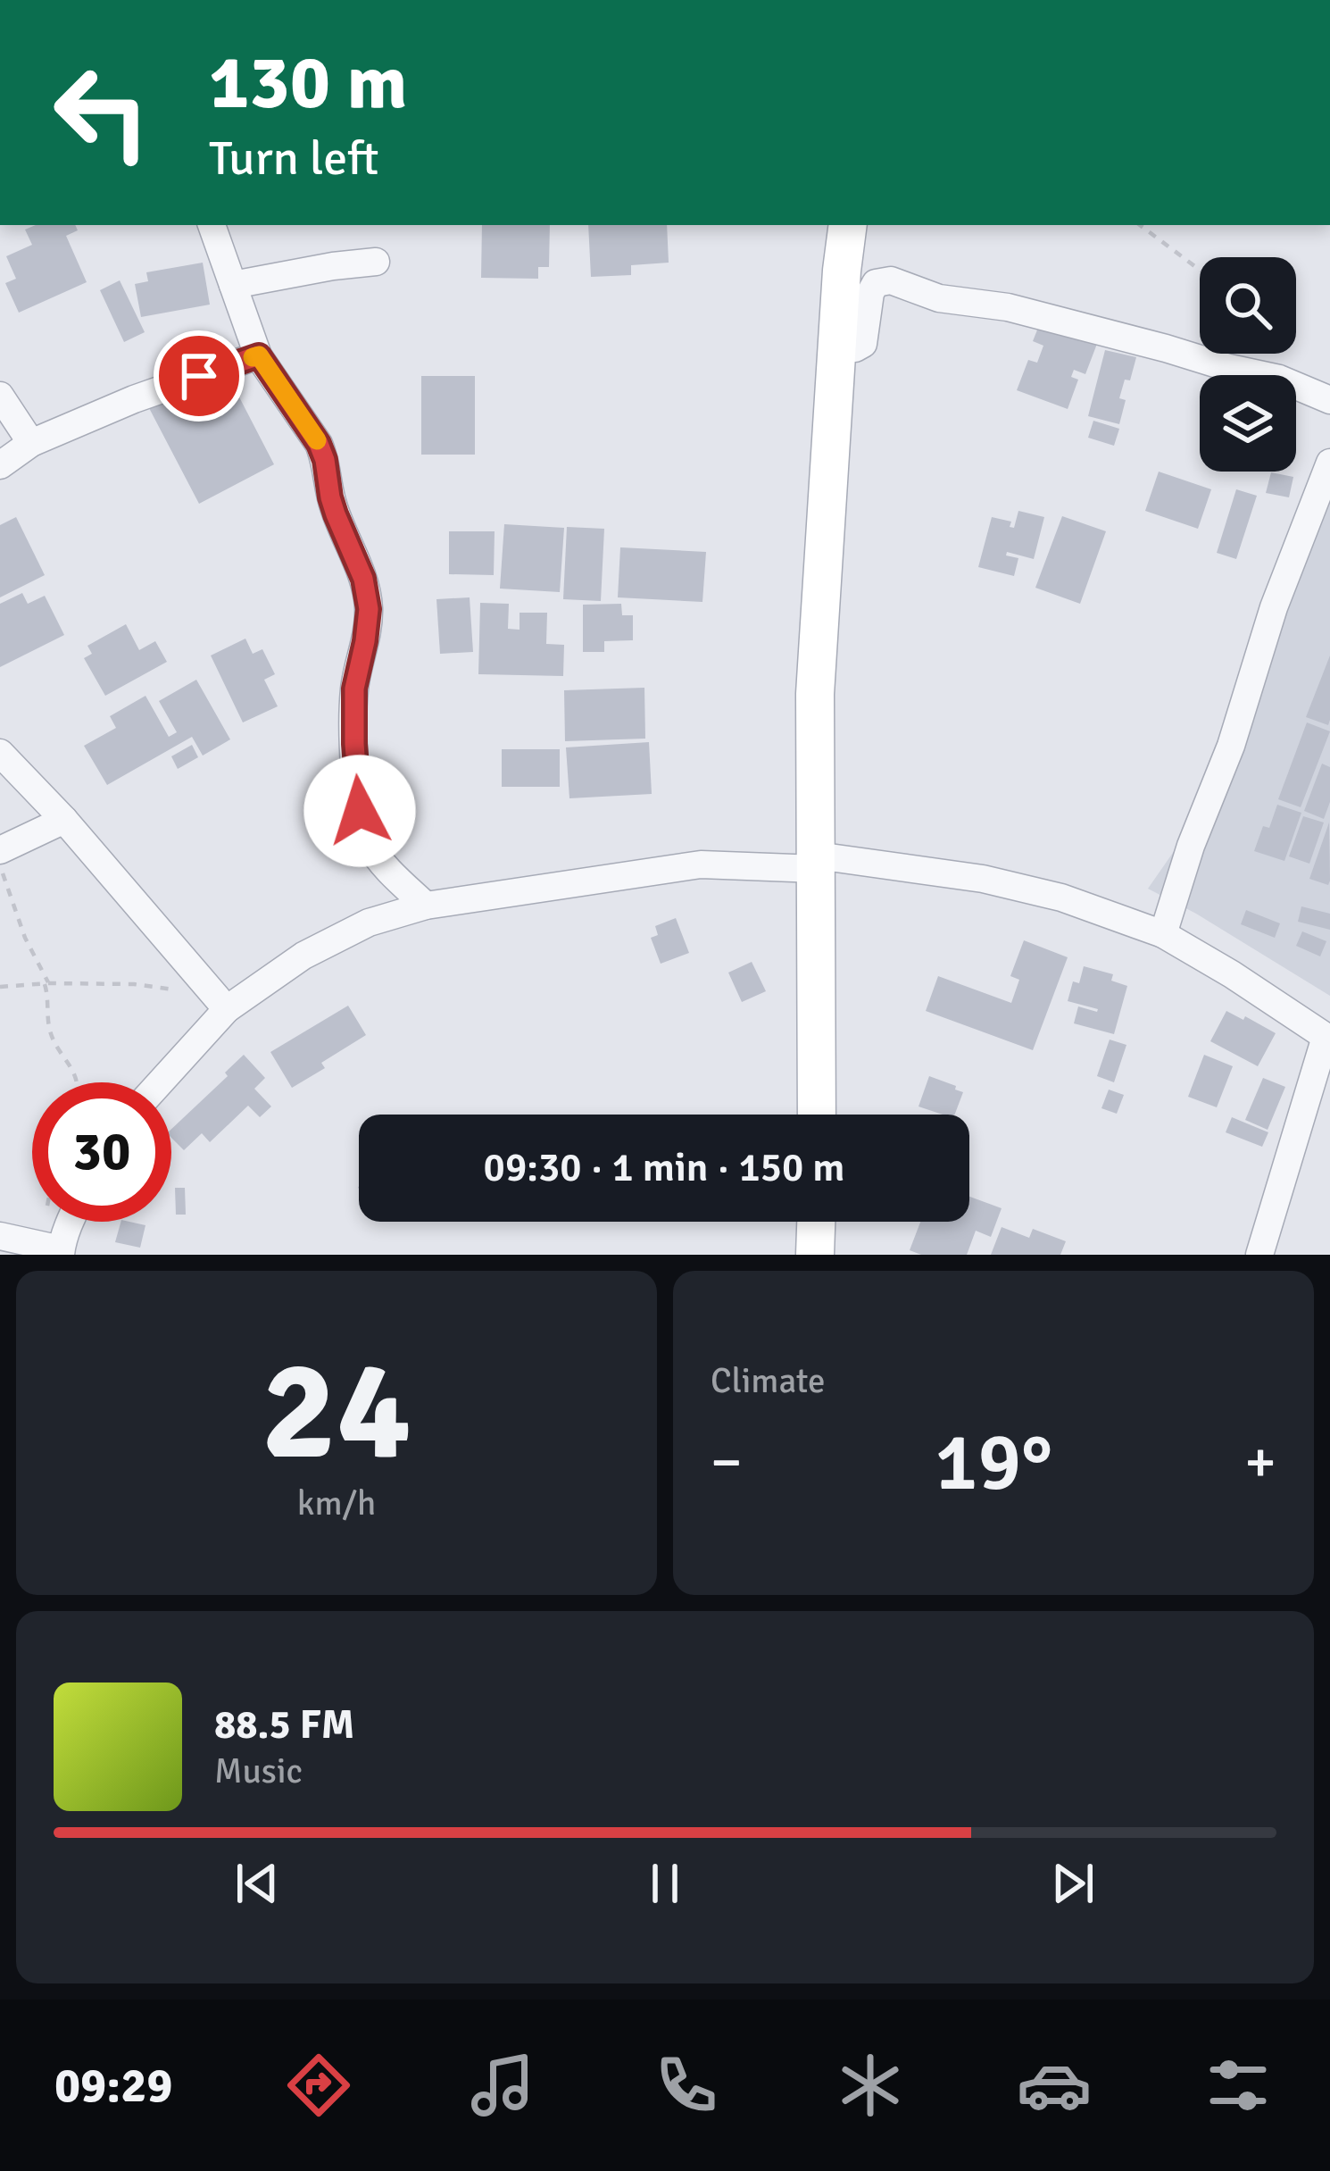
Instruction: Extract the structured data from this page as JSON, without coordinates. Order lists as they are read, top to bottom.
{
  "page": {
    "turn": ["130 m", "Turn left"],
    "limit": "30",
    "trip": "09:30 · 1 min · 150 m",
    "tile": [
      ["24", "km/h"],
      "Climate"
    ],
    "heat": ["−", "19°", "+"],
    "song": ["88.5 FM", "Music"],
    "tabs": "09:29"
  }
}
